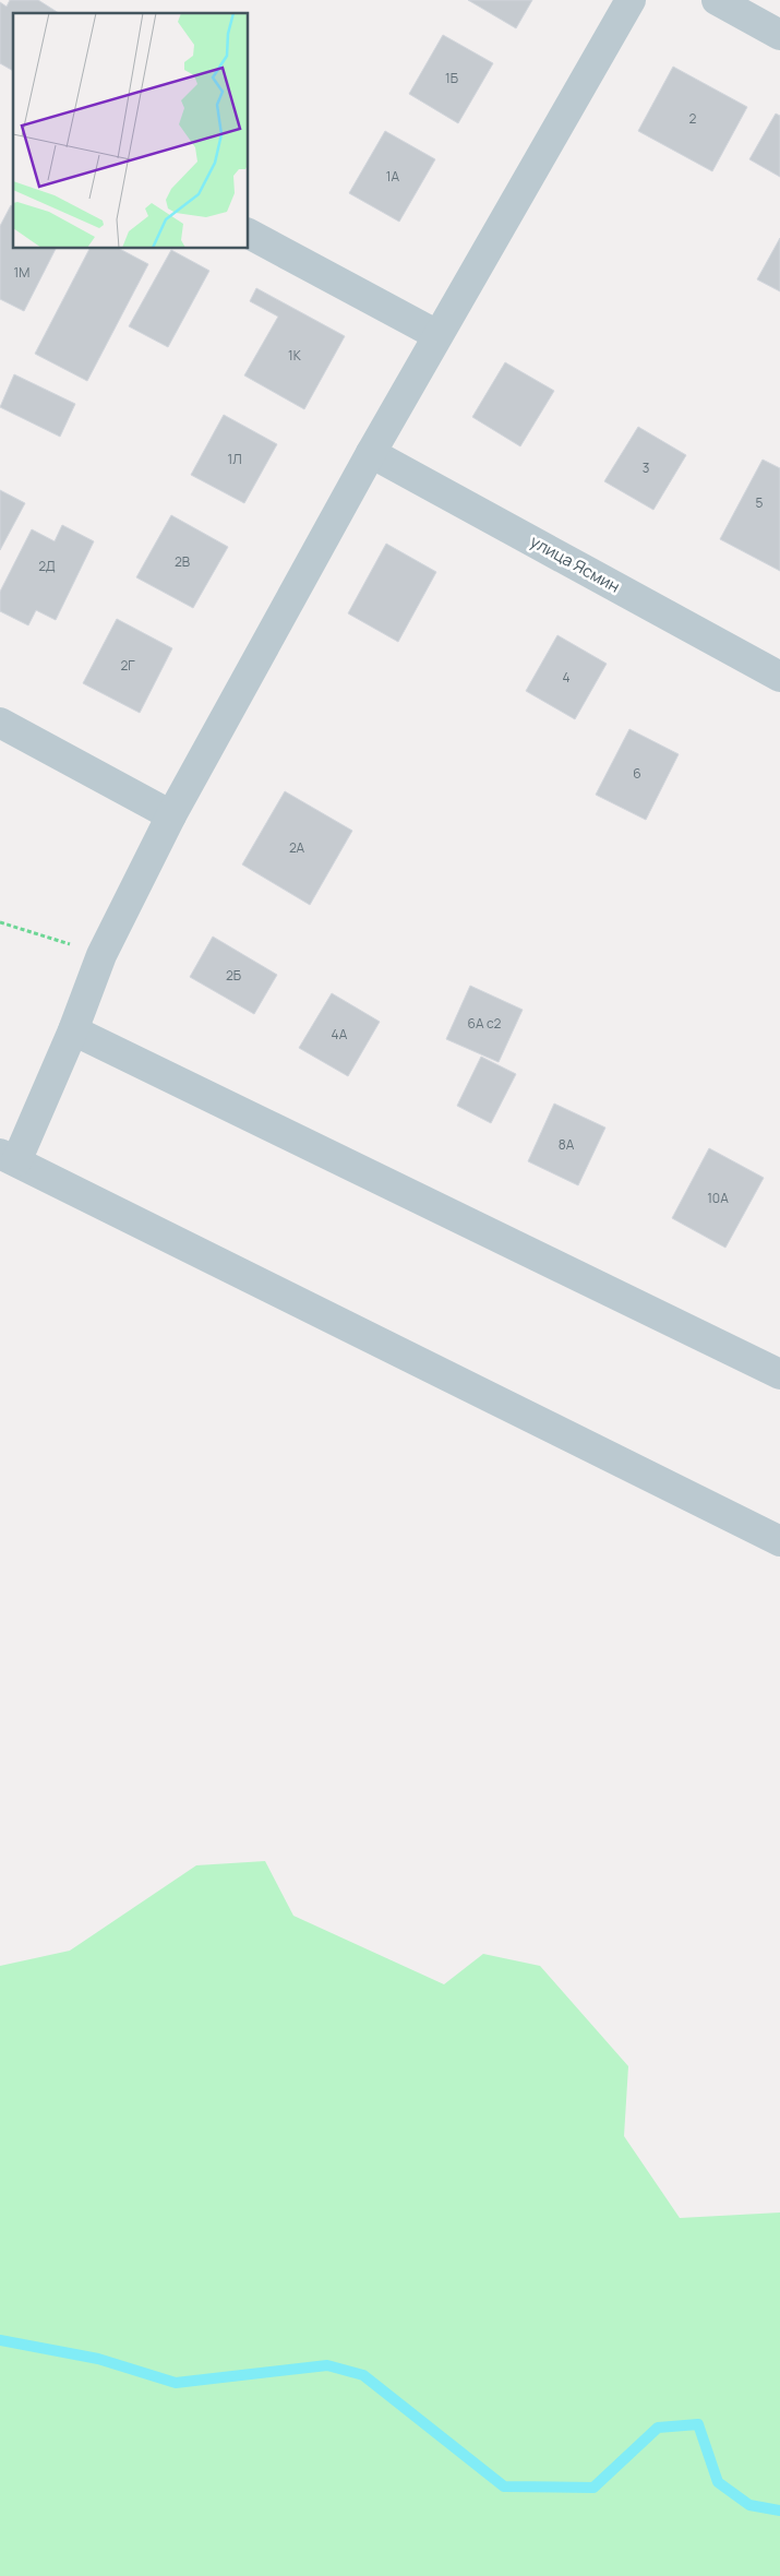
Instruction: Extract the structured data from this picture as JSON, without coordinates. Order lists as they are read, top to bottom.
{
  "streets": {
    "street": ["улица Ясмин"]
  },
  "house_numbers": [
    "1Б",
    "2",
    "1А",
    "1М",
    "1К",
    "1Л",
    "3",
    "5",
    "2В",
    "2Д",
    "2Г",
    "4",
    "6",
    "2А",
    "2Б",
    "6А с2",
    "4А",
    "8А",
    "10А"
  ]
}
